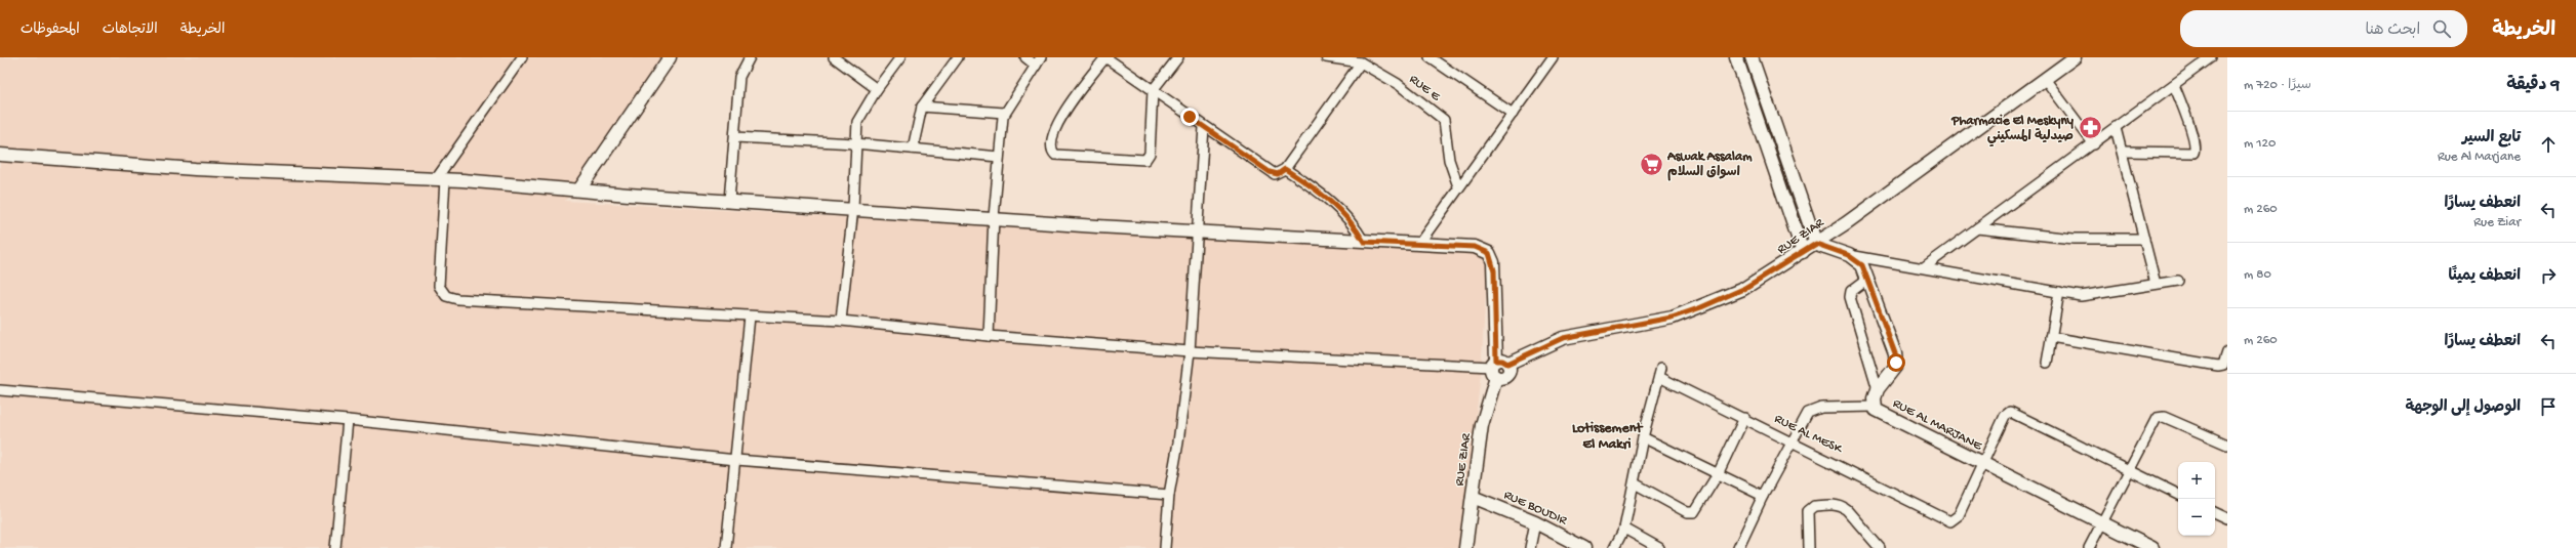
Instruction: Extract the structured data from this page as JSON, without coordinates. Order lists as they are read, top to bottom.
{
  "streets": {
    "street": [
      "RUE E",
      "RUE ZIAR",
      "RUE AL MARJANE",
      "RUE AL MESK",
      "RUE BOUDIR"
    ]
  },
  "crossings": [
    ["RUE ZIAR", "RUE AL MARJANE"],
    ["RUE ZIAR", "RUE BOUDIR"],
    ["RUE AL MARJANE", "RUE AL MESK"]
  ],
  "districts": ["Lotissement El Makri"],
  "places": {
    "pharmacy": ["Pharmacie El Meskyny صيدلية المسكيني"],
    "supermarket": ["Aswak Assalam اسواق السلام"]
  },
  "page": {
    "header": "الخريطة",
    "search": "ابحث هنا",
    "nav": ["الخريطة", "الاتجاهات", "المحفوظات"],
    "heading": ["9 دقيقة", "سيرًا · 720 m"],
    "list": [
      ["تابع السير", "Rue Al Marjane", "120 m"],
      ["انعطف يسارًا", "Rue Ziar", "260 m"],
      ["انعطف يمينًا", "80 m"],
      ["انعطف يسارًا", "260 m"],
      "الوصول إلى الوجهة"
    ],
    "map_buttons": ["+", "−"]
  }
}
